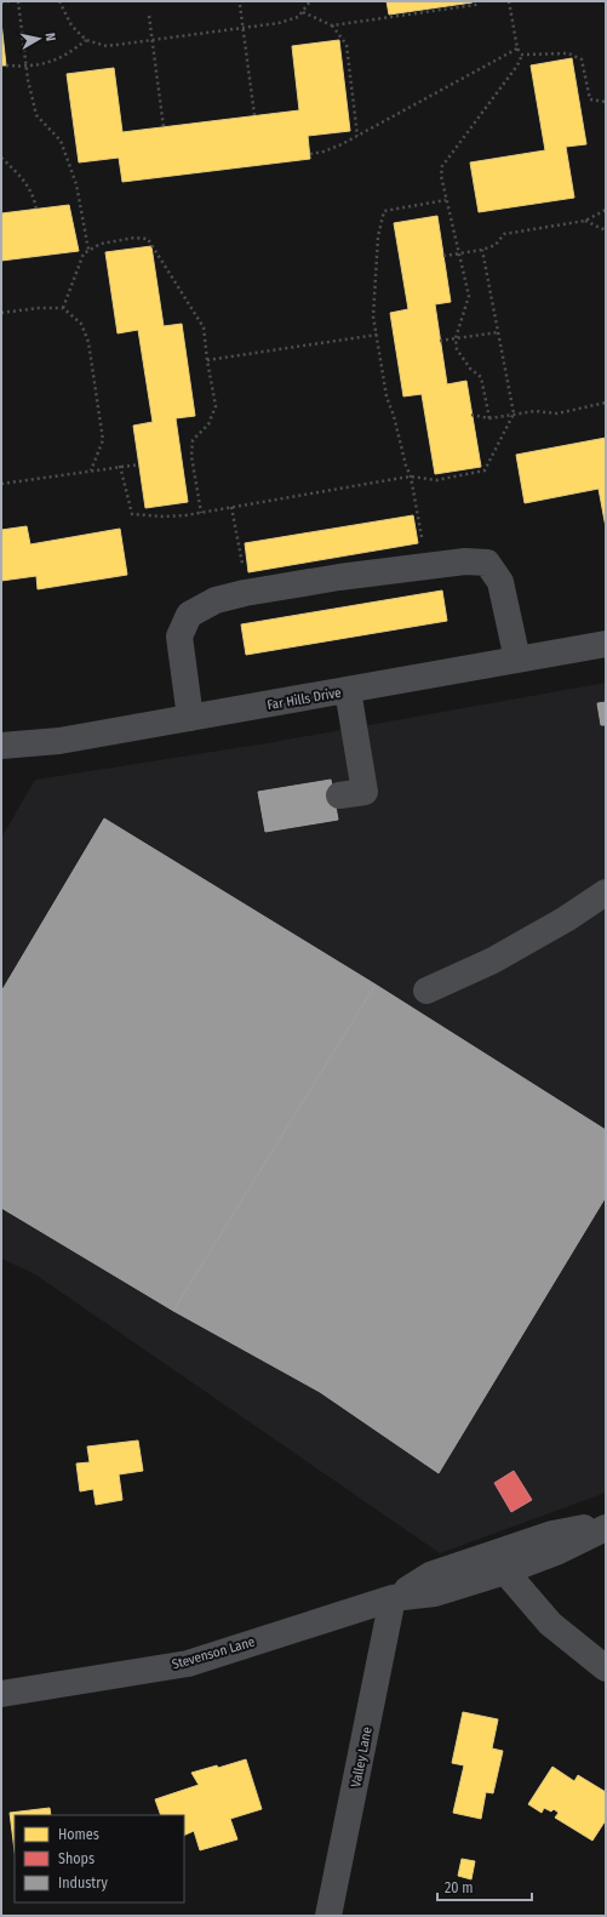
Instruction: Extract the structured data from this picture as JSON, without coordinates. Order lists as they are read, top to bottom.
{
  "streets": {
    "street": ["Far Hills Drive", "Stevenson Lane", "Valley Lane"]
  },
  "crossings": [
    ["Stevenson Lane", "Valley Lane"]
  ],
  "legend": ["Homes", "Shops", "Industry"],
  "scale_bar": "20 m",
  "north": "right"
}
